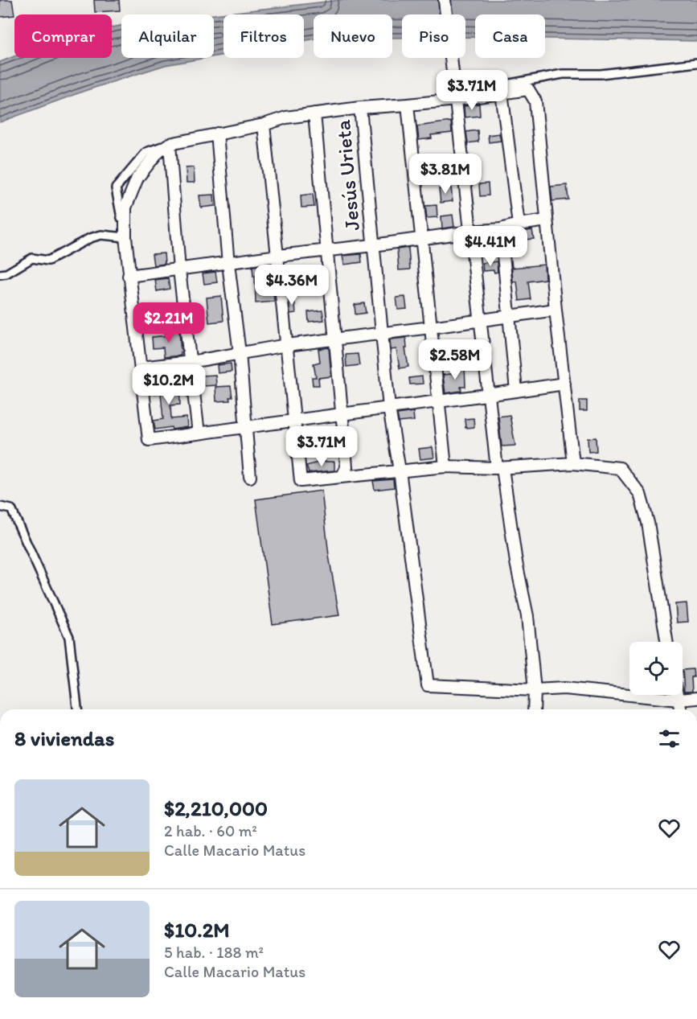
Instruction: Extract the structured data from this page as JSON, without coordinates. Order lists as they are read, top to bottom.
{
  "streets": {
    "street": ["Jesús Urieta"]
  },
  "page": {
    "chip": [
      "Comprar",
      "Alquilar",
      "Filtros",
      "Nuevo",
      "Piso",
      "Casa"
    ],
    "price": [
      "$3.71M",
      "$3.81M",
      "$4.41M",
      "$4.36M",
      "$2.21M",
      "$2.58M",
      "$10.2M",
      "$3.71M"
    ],
    "heading": "8 viviendas",
    "list": [
      {
        "name": "$2,210,000",
        "note": "2 hab. · 60 m² · Calle Macario Matus"
      },
      {
        "name": "$10.2M",
        "note": "5 hab. · 188 m² · Calle Macario Matus"
      }
    ]
  }
}
